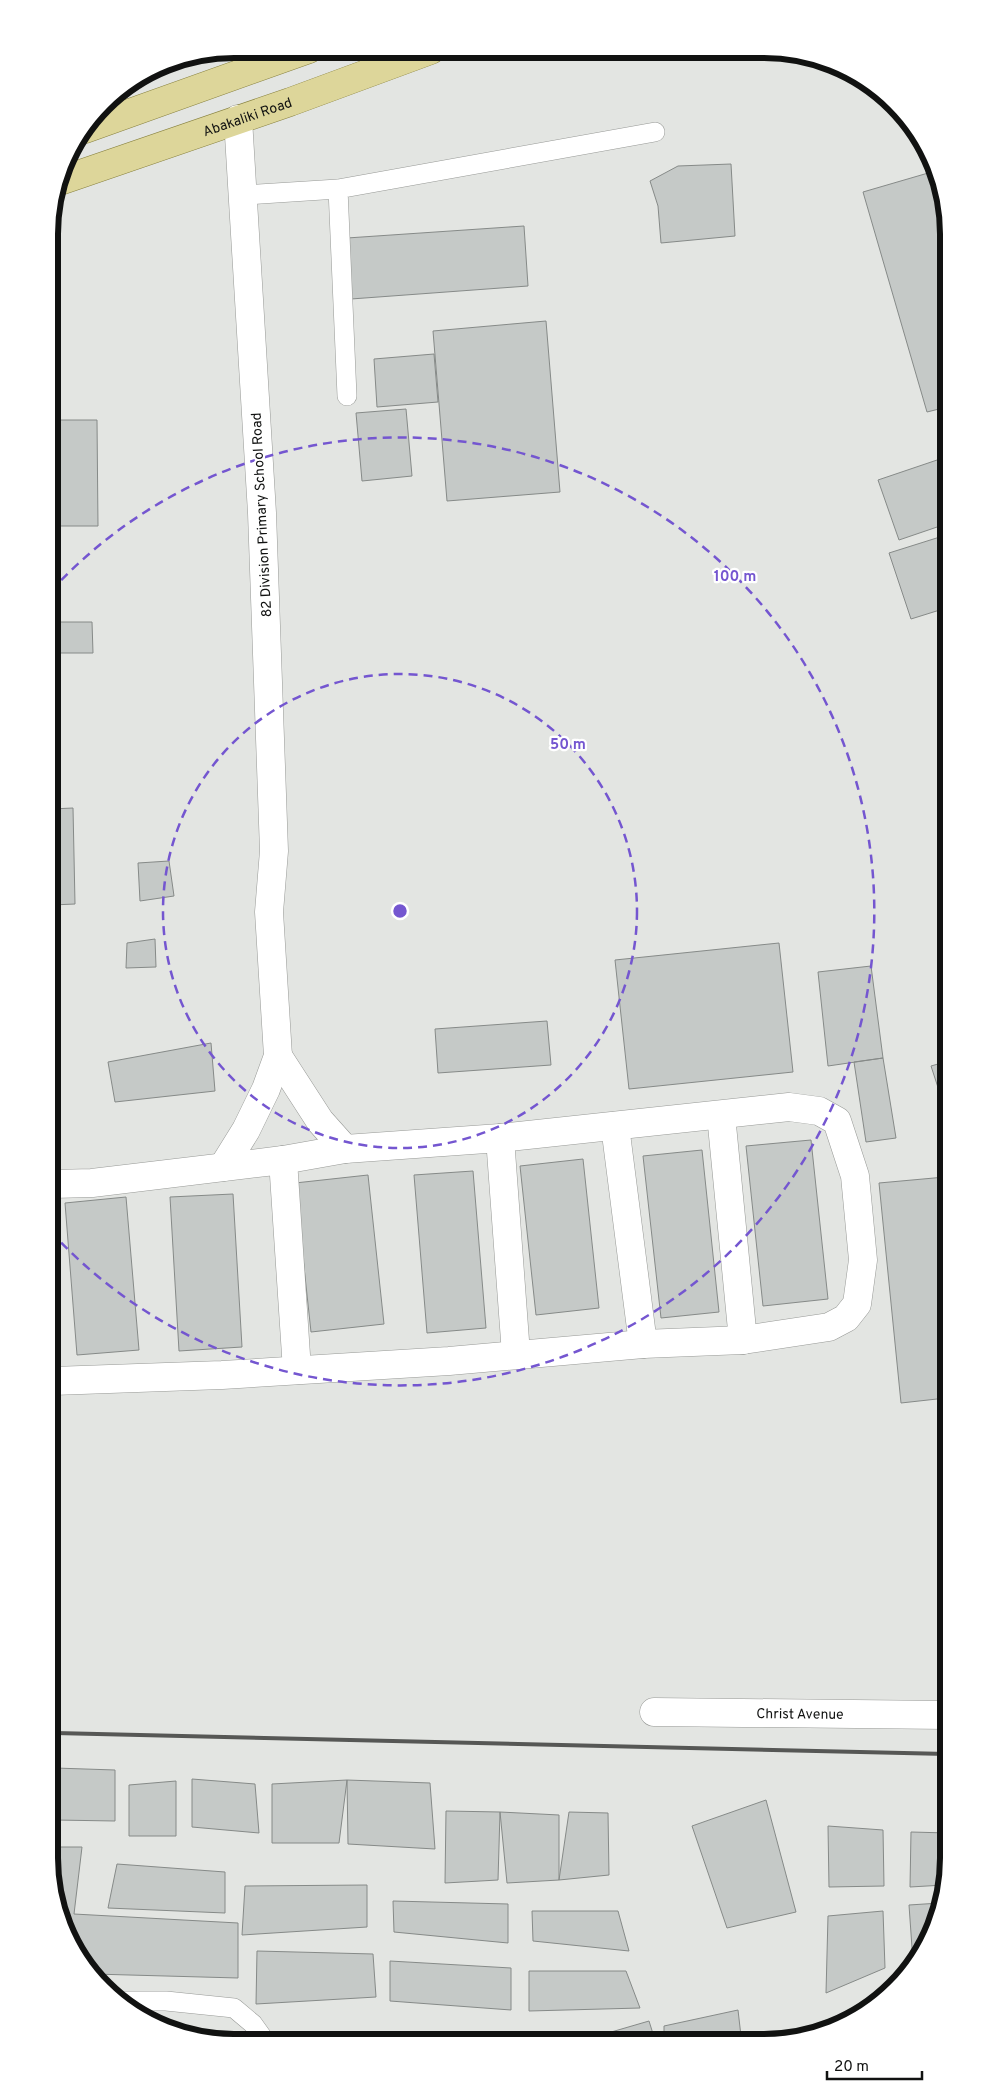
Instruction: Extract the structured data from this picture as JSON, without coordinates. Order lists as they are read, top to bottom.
{
  "streets": {
    "main road": ["Abakaliki Road"],
    "street": ["82 Division Primary School Road", "Christ Avenue"]
  },
  "crossings": [
    ["Abakaliki Road", "82 Division Primary School Road"]
  ],
  "scale_bar": "20 m",
  "rings": ["100 m", "50 m"]
}
